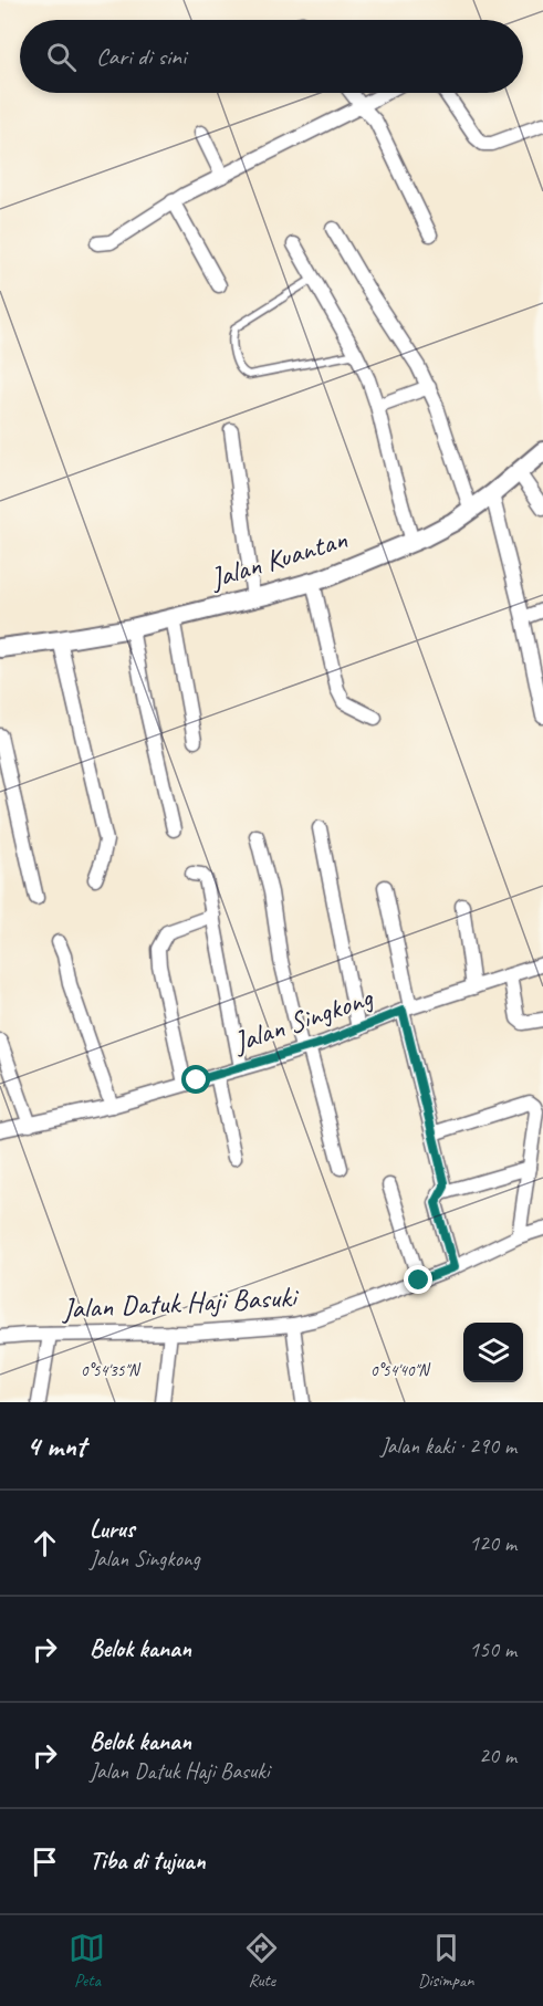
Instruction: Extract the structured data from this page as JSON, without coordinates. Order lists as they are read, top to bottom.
{
  "streets": {
    "street": ["Jalan Kuantan", "Jalan Singkong", "Jalan Datuk Haji Basuki"]
  },
  "page": {
    "search": "Cari di sini",
    "heading": ["4 mnt", "Jalan kaki · 290 m"],
    "list": [
      ["Lurus", "Jalan Singkong", "120 m"],
      ["Belok kanan", "150 m"],
      ["Belok kanan", "Jalan Datuk Haji Basuki", "20 m"],
      "Tiba di tujuan"
    ],
    "nav": ["Peta", "Rute", "Disimpan"]
  },
  "coordinates": ["0°54'35\"N", "0°54'40\"N"]
}
